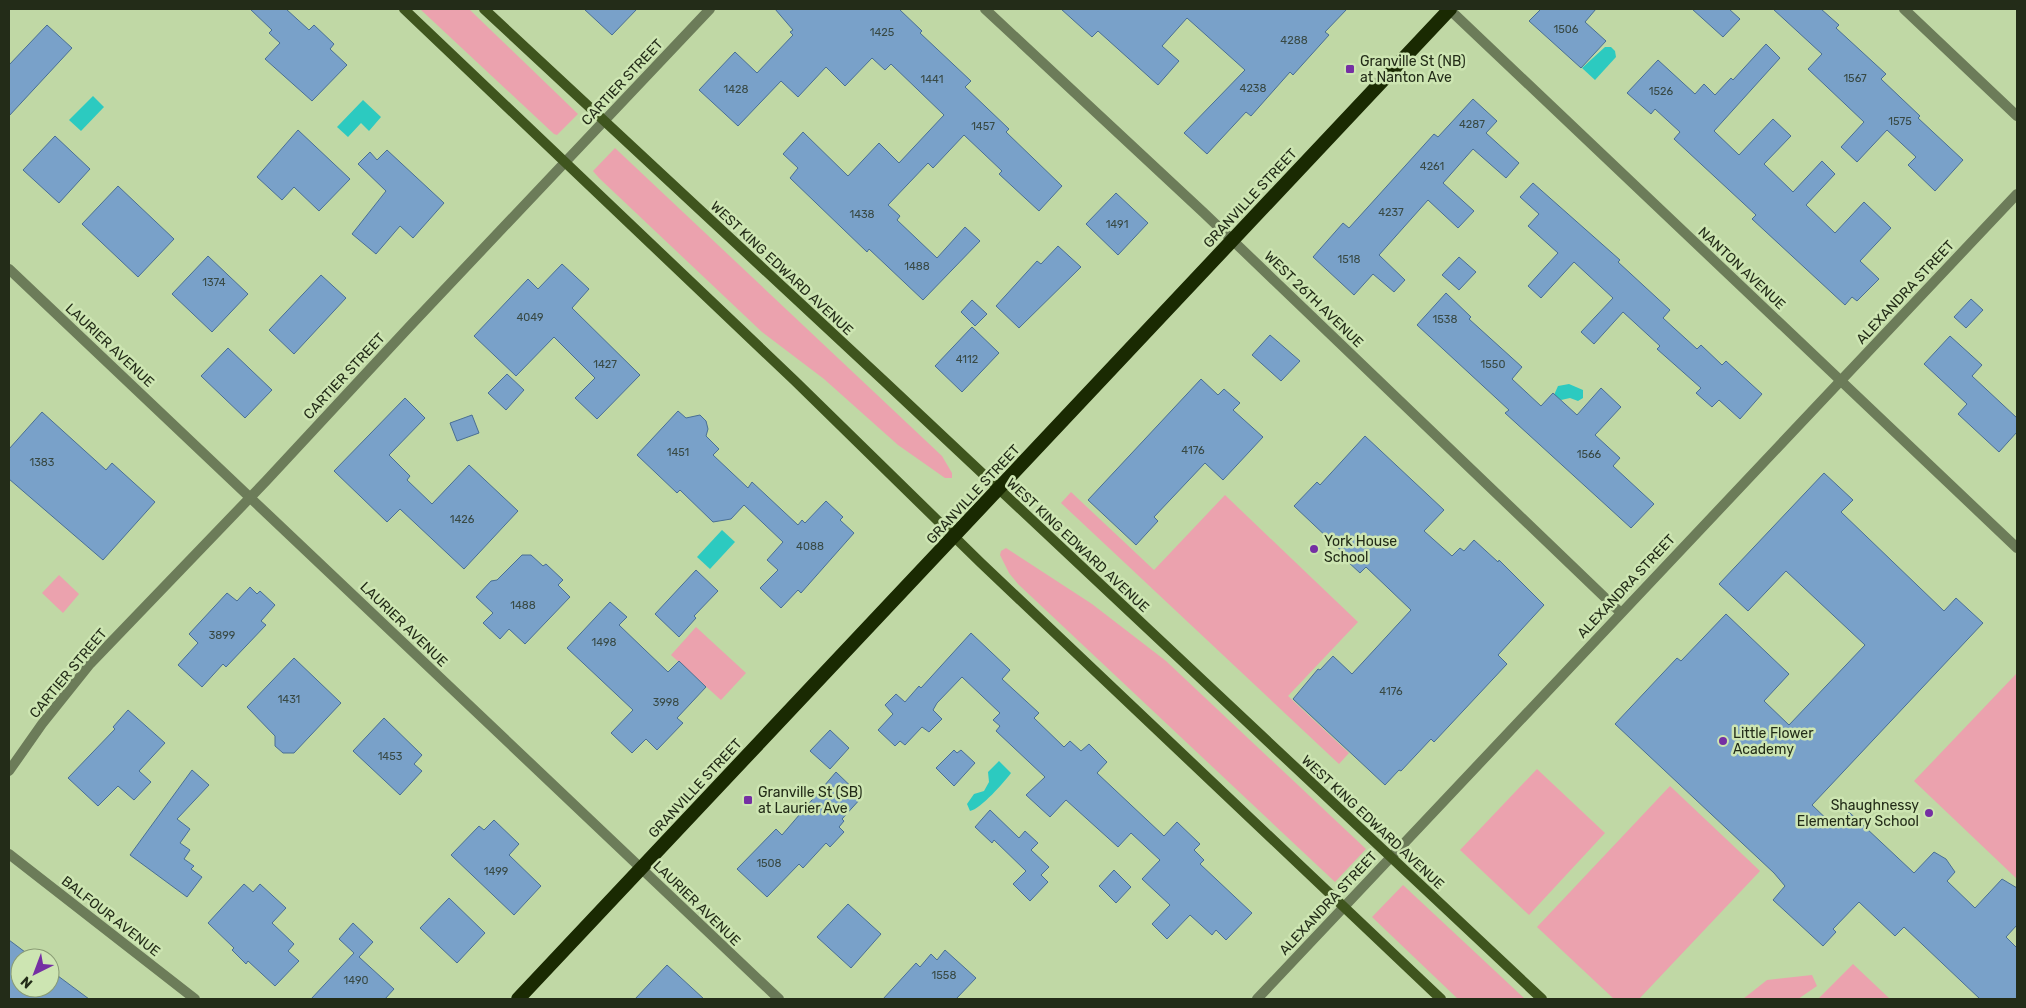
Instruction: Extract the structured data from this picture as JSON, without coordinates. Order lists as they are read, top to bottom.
{
  "streets": {
    "highway": ["GRANVILLE STREET"],
    "main road": ["WEST KING EDWARD AVENUE"],
    "street": [
      "CARTIER STREET",
      "NANTON AVENUE",
      "ALEXANDRA STREET",
      "WEST 26TH AVENUE",
      "LAURIER AVENUE",
      "BALFOUR AVENUE"
    ]
  },
  "crossings": [
    ["CARTIER STREET", "WEST KING EDWARD AVENUE"],
    ["CARTIER STREET", "LAURIER AVENUE"],
    ["GRANVILLE STREET", "WEST KING EDWARD AVENUE"],
    ["GRANVILLE STREET", "NANTON AVENUE"],
    ["GRANVILLE STREET", "WEST 26TH AVENUE"],
    ["GRANVILLE STREET", "LAURIER AVENUE"],
    ["WEST KING EDWARD AVENUE", "ALEXANDRA STREET"],
    ["NANTON AVENUE", "ALEXANDRA STREET"],
    ["ALEXANDRA STREET", "WEST 26TH AVENUE"]
  ],
  "places": {
    "transit": ["Granville St (NB) at Nanton Ave", "Granville St (SB) at Laurier Ave"],
    "other": ["York House School", "Little Flower Academy", "Shaughnessy Elementary School"]
  },
  "house_numbers": [
    "1506",
    "1425",
    "4288",
    "1567",
    "1441",
    "4238",
    "1428",
    "1526",
    "1575",
    "4287",
    "1457",
    "4261",
    "4237",
    "1438",
    "1491",
    "1518",
    "1488",
    "1374",
    "4049",
    "1538",
    "4112",
    "1427",
    "1550",
    "4176",
    "1451",
    "1566",
    "1383",
    "1426",
    "4088",
    "1488",
    "3899",
    "1498",
    "4176",
    "1431",
    "3998",
    "1453",
    "1508",
    "1499",
    "1558",
    "1490"
  ],
  "north": "bottom left"
}
